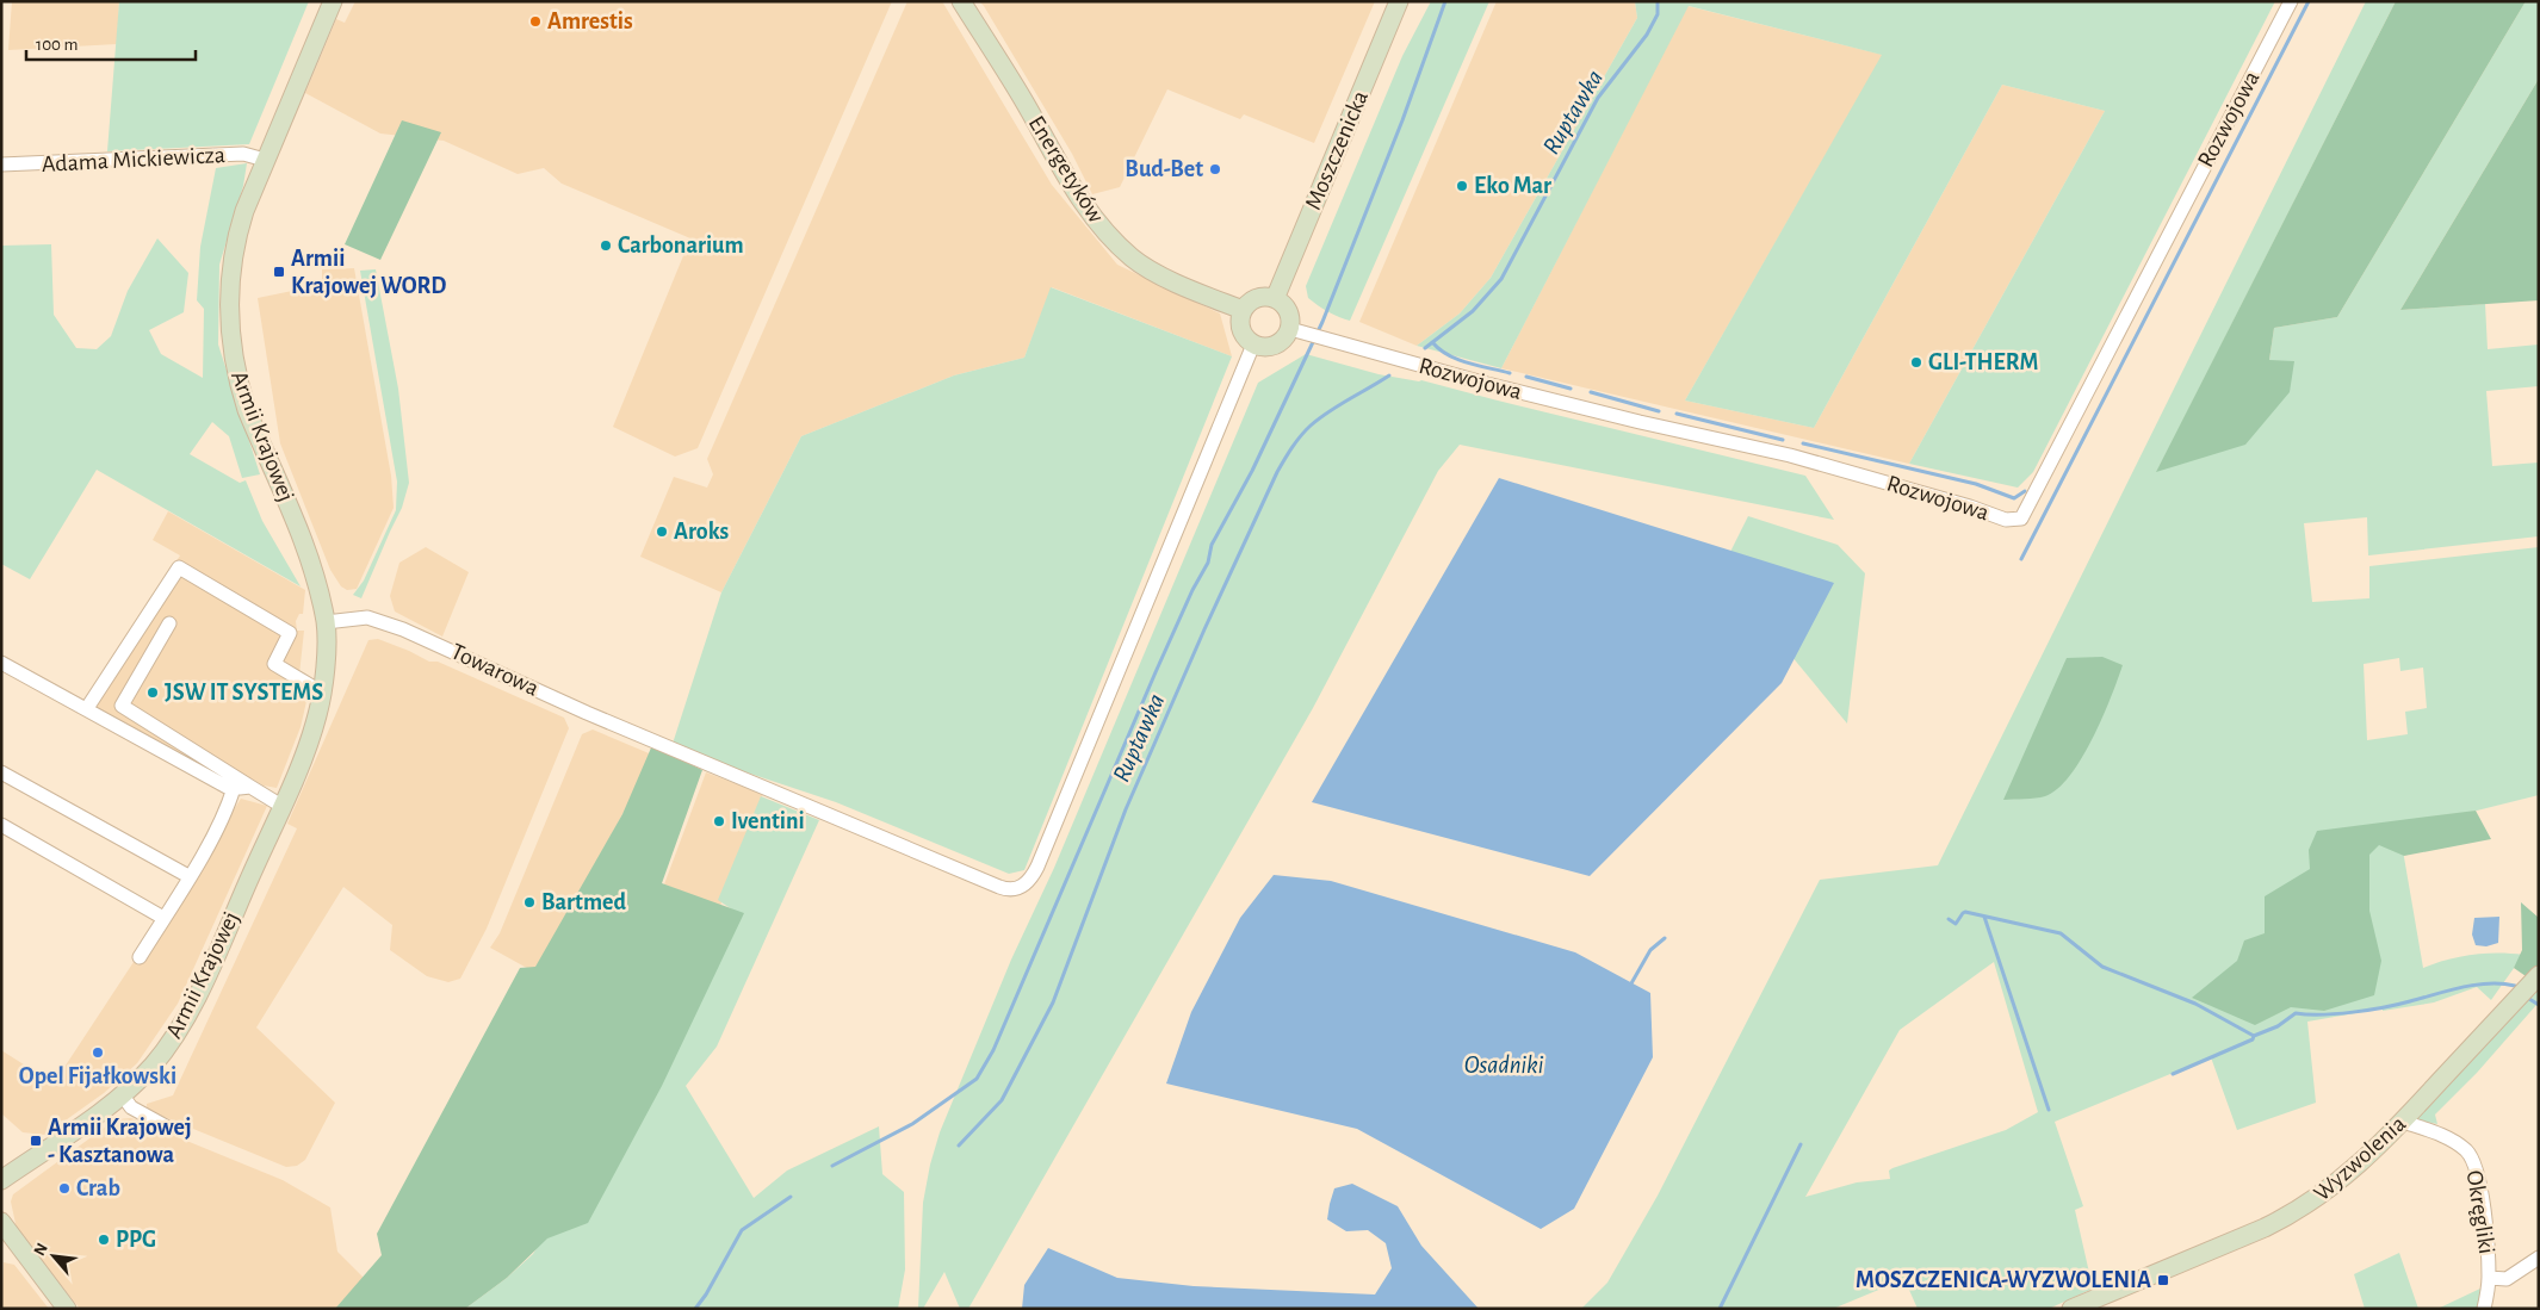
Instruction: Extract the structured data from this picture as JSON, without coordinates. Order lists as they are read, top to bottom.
{
  "streets": {
    "street": [
      "Rozwojowa",
      "Moszczenicka",
      "Adama Mickiewicza",
      "Energetyków",
      "Armii Krajowej",
      "Towarowa",
      "Wyzwolenia",
      "Okręgliki"
    ]
  },
  "crossings": [
    ["Rozwojowa", "Moszczenicka"],
    ["Rozwojowa", "Energetyków"],
    ["Rozwojowa", "Towarowa"],
    ["Moszczenicka", "Energetyków"],
    ["Moszczenicka", "Towarowa"],
    ["Adama Mickiewicza", "Armii Krajowej"],
    ["Energetyków", "Towarowa"],
    ["Armii Krajowej", "Towarowa"],
    ["Wyzwolenia", "Okręgliki"]
  ],
  "water": ["Ruptawka", "Osadniki"],
  "places": {
    "other": [
      "Amrestis",
      "Bud-Bet",
      "Eko Mar",
      "Carbonarium",
      "GLI-THERM",
      "Aroks",
      "JSW IT SYSTEMS",
      "Iventini",
      "Bartmed",
      "Opel Fijałkowski",
      "Crab",
      "PPG"
    ],
    "transit": ["Armii Krajowej WORD", "Armii Krajowej - Kasztanowa", "MOSZCZENICA-WYZWOLENIA"]
  },
  "scale_bar": "100 m",
  "north": "top left"
}
